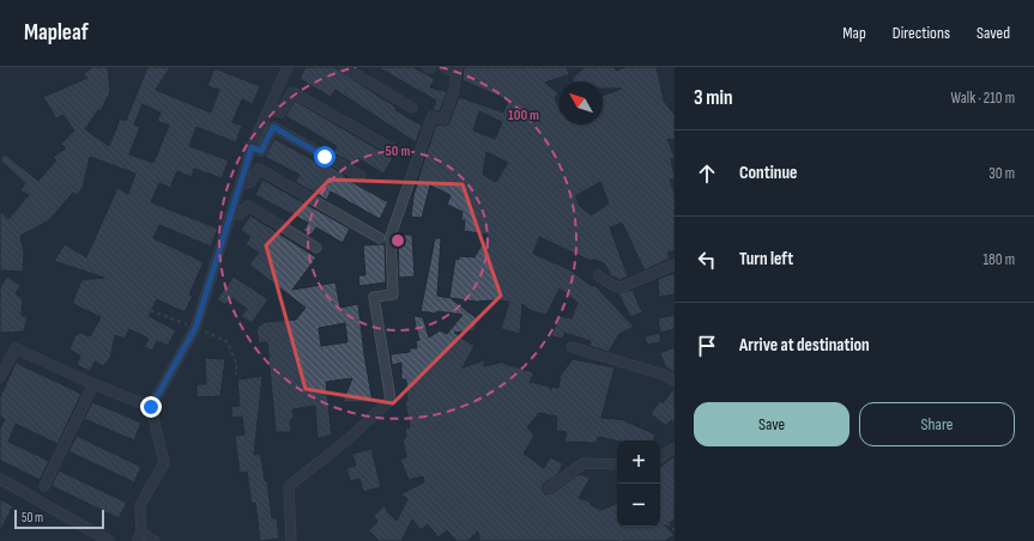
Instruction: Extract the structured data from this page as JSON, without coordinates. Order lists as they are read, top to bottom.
{
  "scale_bar": "50 m",
  "north": "top left",
  "page": {
    "header": "Mapleaf",
    "nav": ["Map", "Directions", "Saved"],
    "heading": ["3 min", "Walk · 210 m"],
    "list": [
      ["Continue", "30 m"],
      ["Turn left", "180 m"],
      "Arrive at destination"
    ],
    "buttons": ["Save", "Share"],
    "map_buttons": ["+", "−"],
    "scale": "50 m"
  },
  "rings": ["100 m", "50 m"]
}
